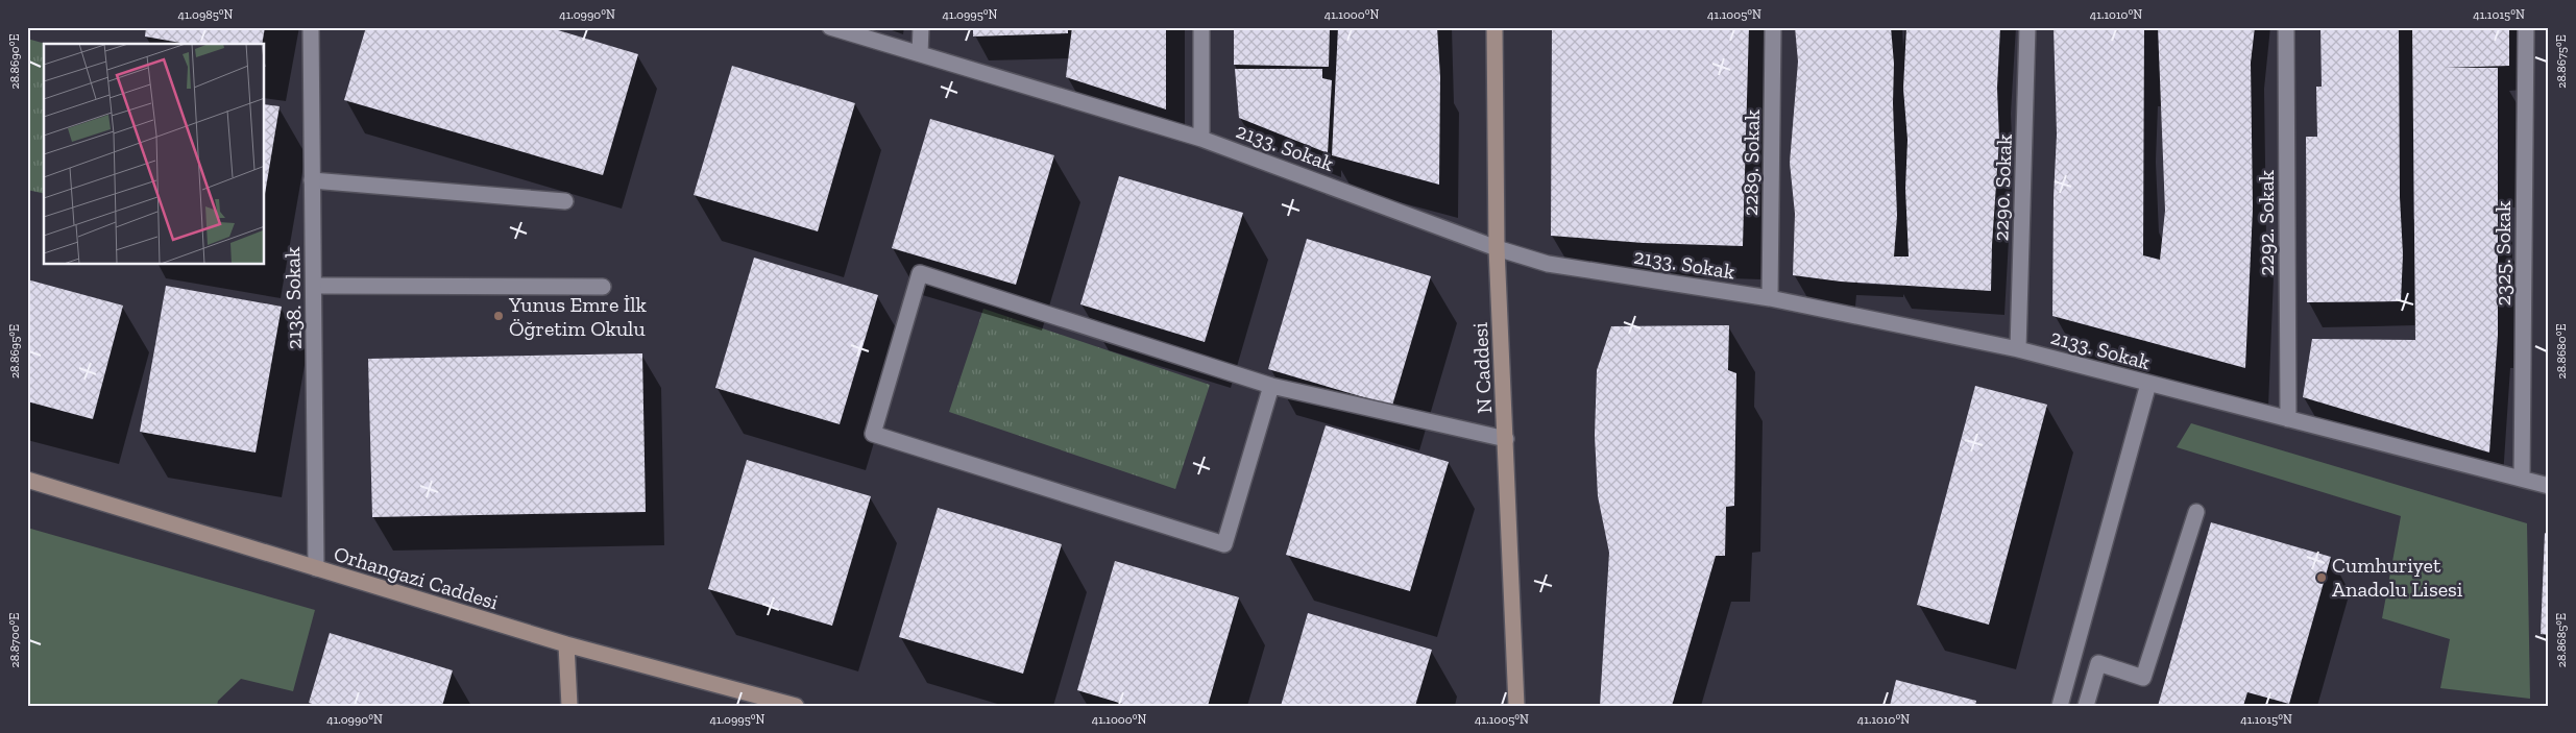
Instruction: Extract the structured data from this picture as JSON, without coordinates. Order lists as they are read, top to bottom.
{
  "streets": {
    "main road": ["N Caddesi", "Orhangazi Caddesi"],
    "street": [
      "2133. Sokak",
      "2289. Sokak",
      "2290. Sokak",
      "2292. Sokak",
      "2325. Sokak",
      "2138. Sokak"
    ]
  },
  "crossings": [
    ["2133. Sokak", "2289. Sokak"],
    ["2133. Sokak", "2290. Sokak"],
    ["2133. Sokak", "2292. Sokak"],
    ["2133. Sokak", "2325. Sokak"],
    ["2133. Sokak", "N Caddesi"],
    ["2138. Sokak", "Orhangazi Caddesi"]
  ],
  "places": ["Yunus Emre İlk Öğretim Okulu", "Cumhuriyet Anadolu Lisesi"],
  "coordinates": [
    "41.0985°N",
    "41.0990°N",
    "41.0995°N",
    "41.1000°N",
    "41.1005°N",
    "41.1010°N",
    "41.1015°N",
    "28.8675°E",
    "28.8690°E",
    "28.8680°E",
    "28.8695°E",
    "28.8685°E",
    "28.8700°E"
  ]
}
